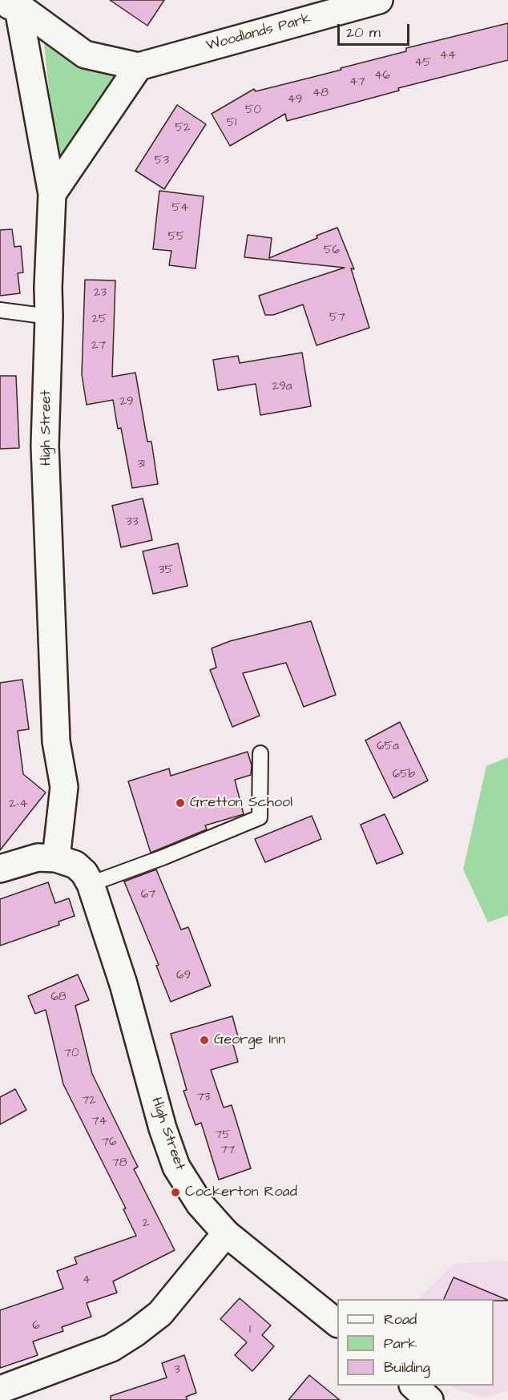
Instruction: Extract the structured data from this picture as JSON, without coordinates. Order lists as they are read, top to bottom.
{
  "streets": {
    "street": ["Woodlands Park", "High Street"]
  },
  "crossings": [
    ["Woodlands Park", "High Street"]
  ],
  "places": ["Gretton School", "George Inn", "Cockerton Road"],
  "house_numbers": [
    "44",
    "45",
    "46",
    "47",
    "48",
    "49",
    "50",
    "51",
    "52",
    "53",
    "54",
    "55",
    "56",
    "23",
    "57",
    "25",
    "27",
    "29a",
    "29",
    "31",
    "33",
    "35",
    "65a",
    "65b",
    "2-4",
    "67",
    "69",
    "68",
    "70",
    "73",
    "72",
    "74",
    "75",
    "76",
    "77",
    "78",
    "2",
    "4",
    "6",
    "1",
    "3"
  ],
  "legend": ["Road", "Park", "Building"],
  "scale_bar": "20 m"
}
